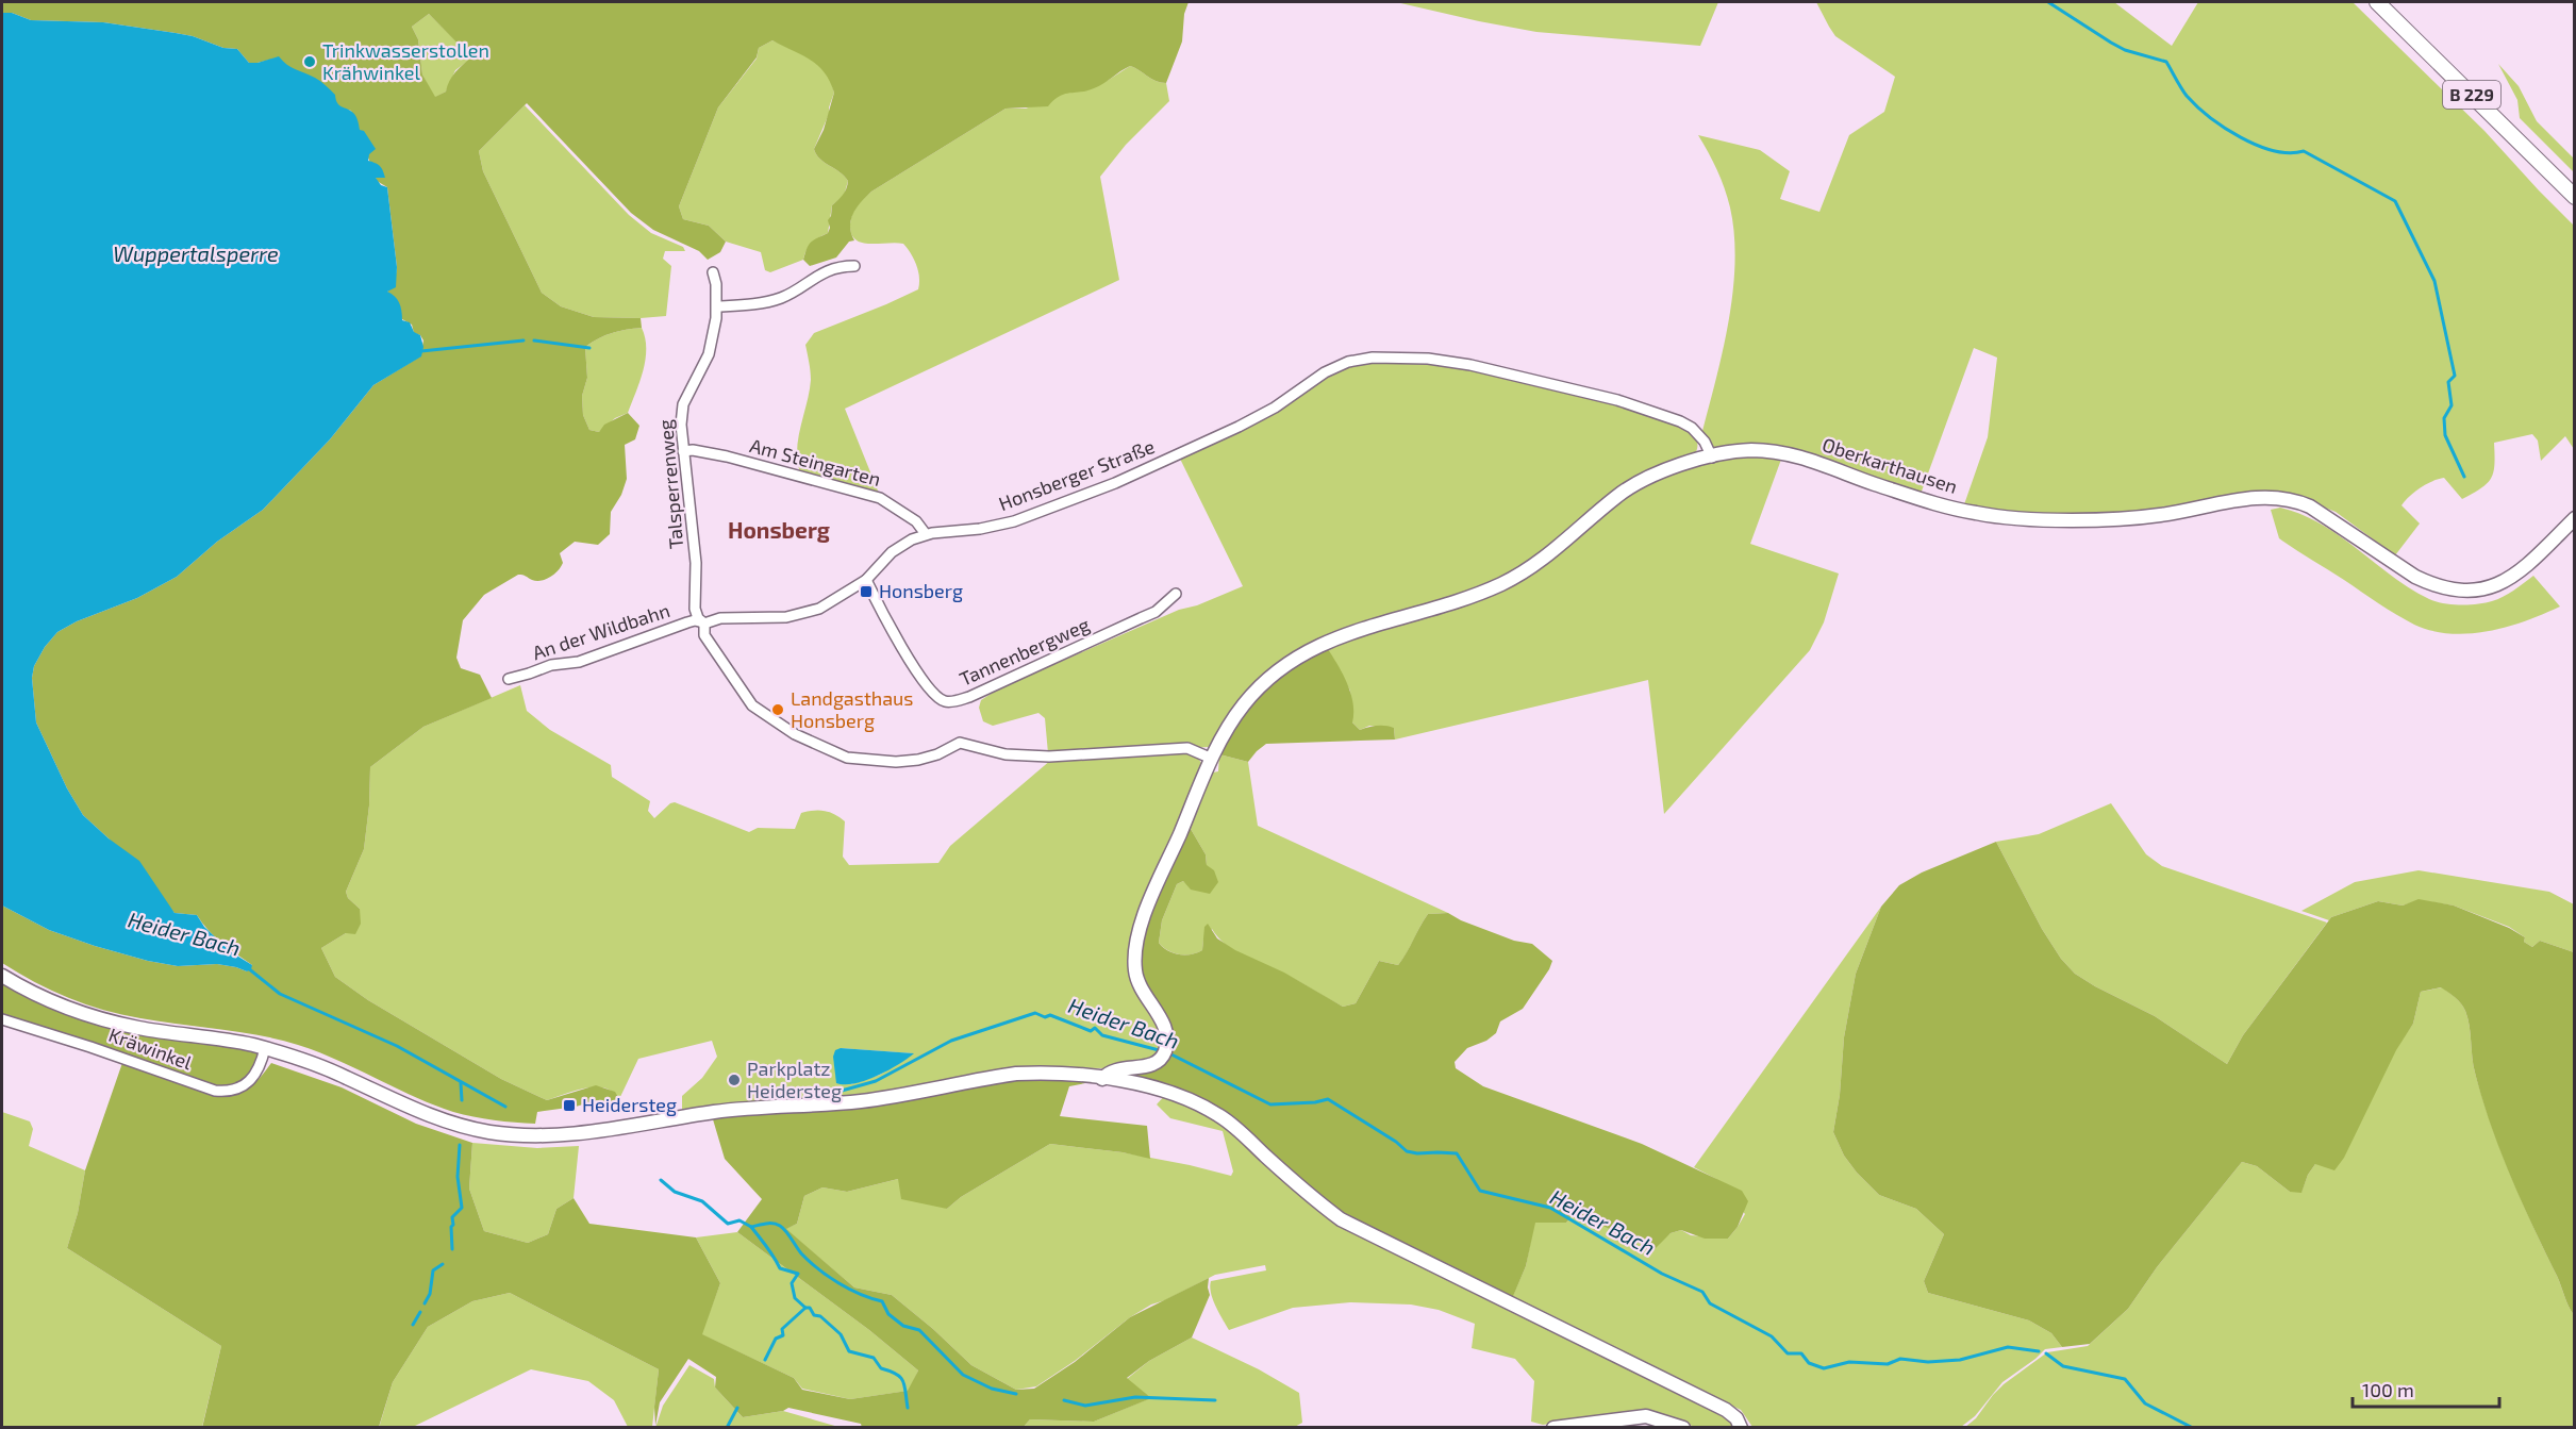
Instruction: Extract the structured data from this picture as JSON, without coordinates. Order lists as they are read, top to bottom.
{
  "streets": {
    "main road": ["B 229", "Oberkarthausen"],
    "street": [
      "Am Steingarten",
      "Honsberger Straße",
      "Talsperrenweg",
      "An der Wildbahn",
      "Tannenbergweg",
      "Kräwinkel"
    ]
  },
  "crossings": [
    ["Am Steingarten", "Honsberger Straße"],
    ["Am Steingarten", "Talsperrenweg"],
    ["Oberkarthausen", "Honsberger Straße"],
    ["Honsberger Straße", "Talsperrenweg"],
    ["Honsberger Straße", "An der Wildbahn"],
    ["Honsberger Straße", "Tannenbergweg"],
    ["Talsperrenweg", "An der Wildbahn"]
  ],
  "districts": ["Honsberg"],
  "water": ["Wuppertalsperre", "Heider Bach"],
  "places": {
    "other": ["Trinkwasserstollen Krähwinkel", "Landgasthaus Honsberg", "Parkplatz Heidersteg"],
    "transit": ["Honsberg", "Heidersteg"]
  },
  "scale_bar": "100 m"
}
